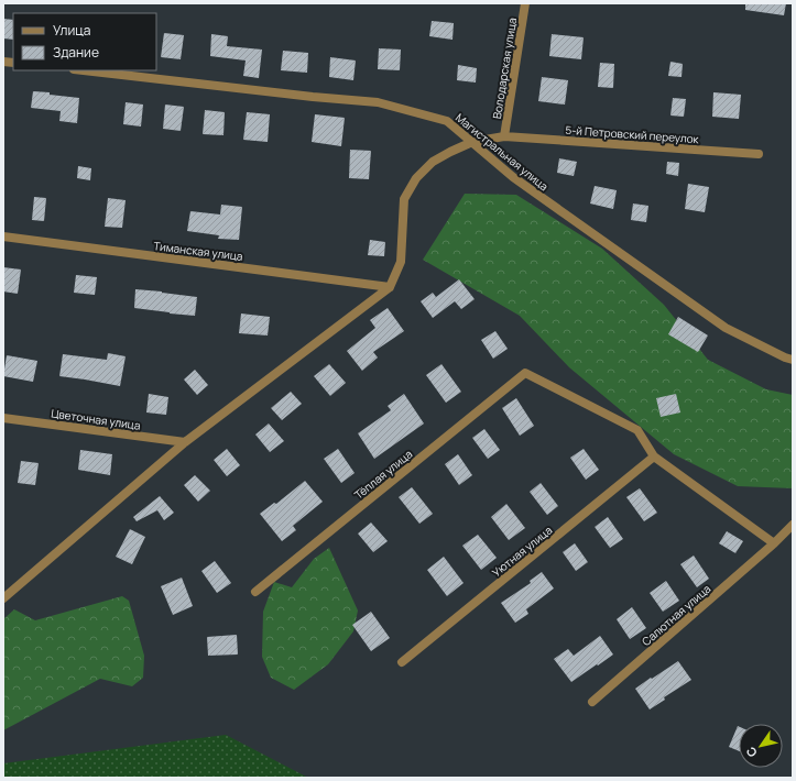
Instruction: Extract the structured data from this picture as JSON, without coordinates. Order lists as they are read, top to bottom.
{
  "streets": {
    "street": [
      "Володарская улица",
      "5-й Петровский переулок",
      "Магистральная улица",
      "Тиманская улица",
      "Цветочная улица",
      "Тёплая улица",
      "Уютная улица",
      "Салютная улица"
    ]
  },
  "crossings": [
    ["Володарская улица", "5-й Петровский переулок"],
    ["5-й Петровский переулок", "Магистральная улица"],
    ["5-й Петровский переулок", "Тиманская улица"],
    ["Тёплая улица", "Уютная улица"]
  ],
  "legend": ["Улица", "Здание"],
  "north": "bottom left"
}
